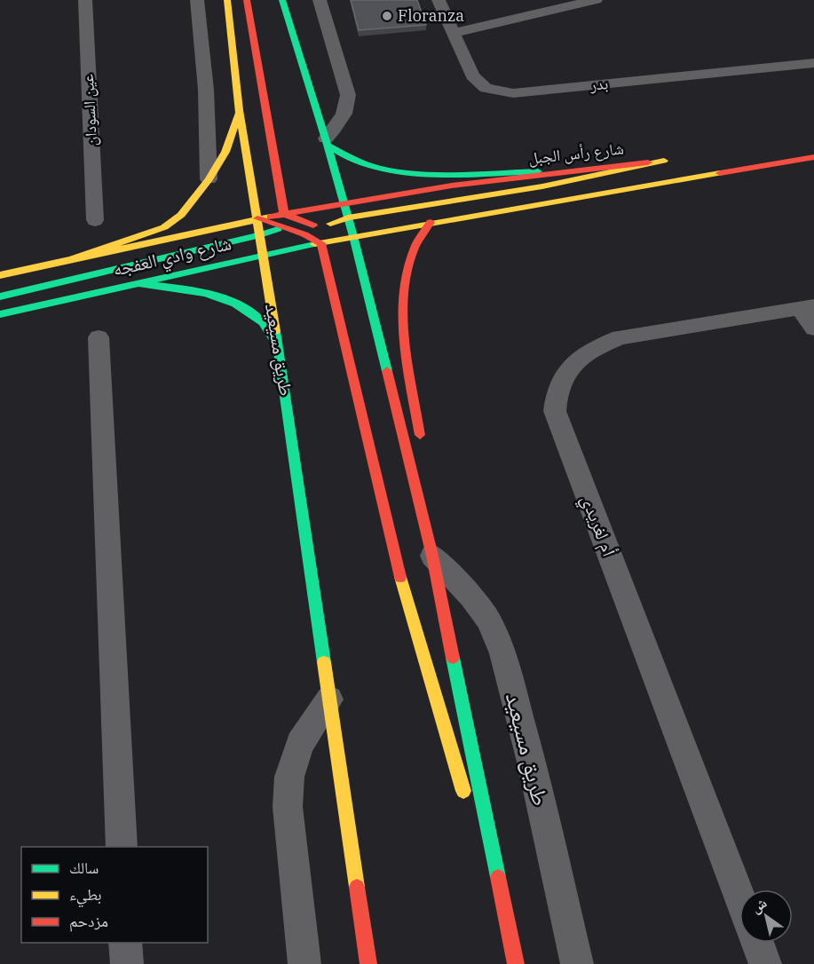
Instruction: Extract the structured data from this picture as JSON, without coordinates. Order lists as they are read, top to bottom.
{
  "streets": {
    "main road": ["شارع رأس الجبل", "شارع وادي العفجه", "طريق مسيعيد"],
    "street": ["بدر", "عين السودان", "أم لغريدي"]
  },
  "crossings": [
    ["شارع رأس الجبل", "شارع وادي العفجه"],
    ["شارع رأس الجبل", "طريق مسيعيد"],
    ["شارع وادي العفجه", "طريق مسيعيد"]
  ],
  "places": ["Floranza"],
  "legend": ["سالك", "بطيء", "مزدحم"],
  "north": "top left"
}
